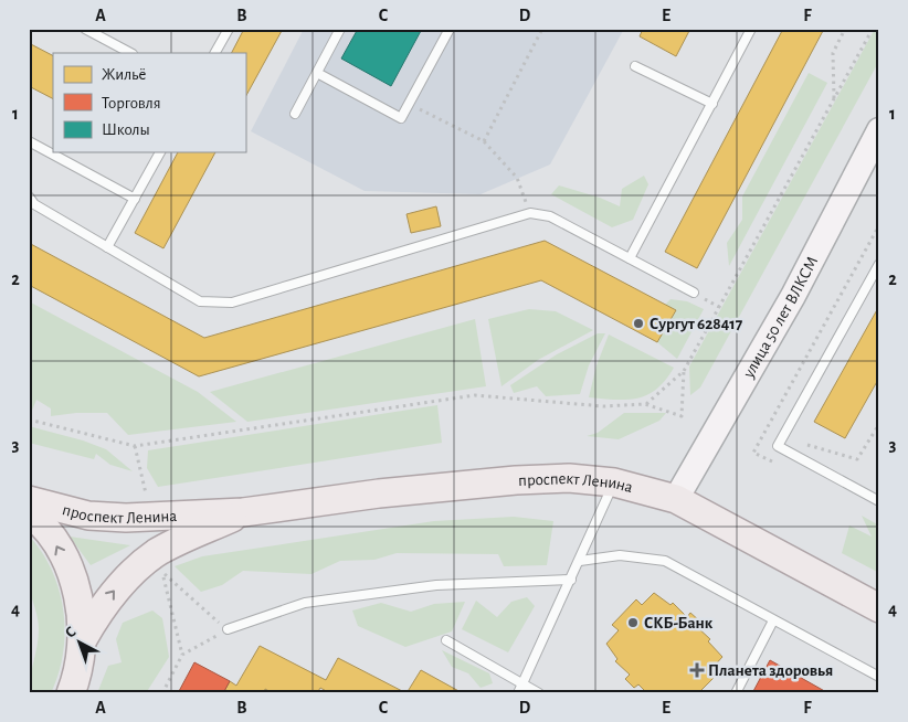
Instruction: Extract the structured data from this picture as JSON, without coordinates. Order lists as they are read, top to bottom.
{
  "streets": {
    "main road": ["улица 50 лет ВЛКСМ", "проспект Ленина"]
  },
  "crossings": [
    ["улица 50 лет ВЛКСМ", "проспект Ленина"]
  ],
  "places": {
    "other": ["Сургут 628417", "СКБ-Банк"],
    "health": ["Планета здоровья"]
  },
  "legend": ["Жильё", "Торговля", "Школы"],
  "north": "top left",
  "grid": {
    "columns": [
      "A",
      "B",
      "C",
      "D",
      "E",
      "F"
    ],
    "rows": [
      "1",
      "2",
      "3",
      "4"
    ]
  }
}
